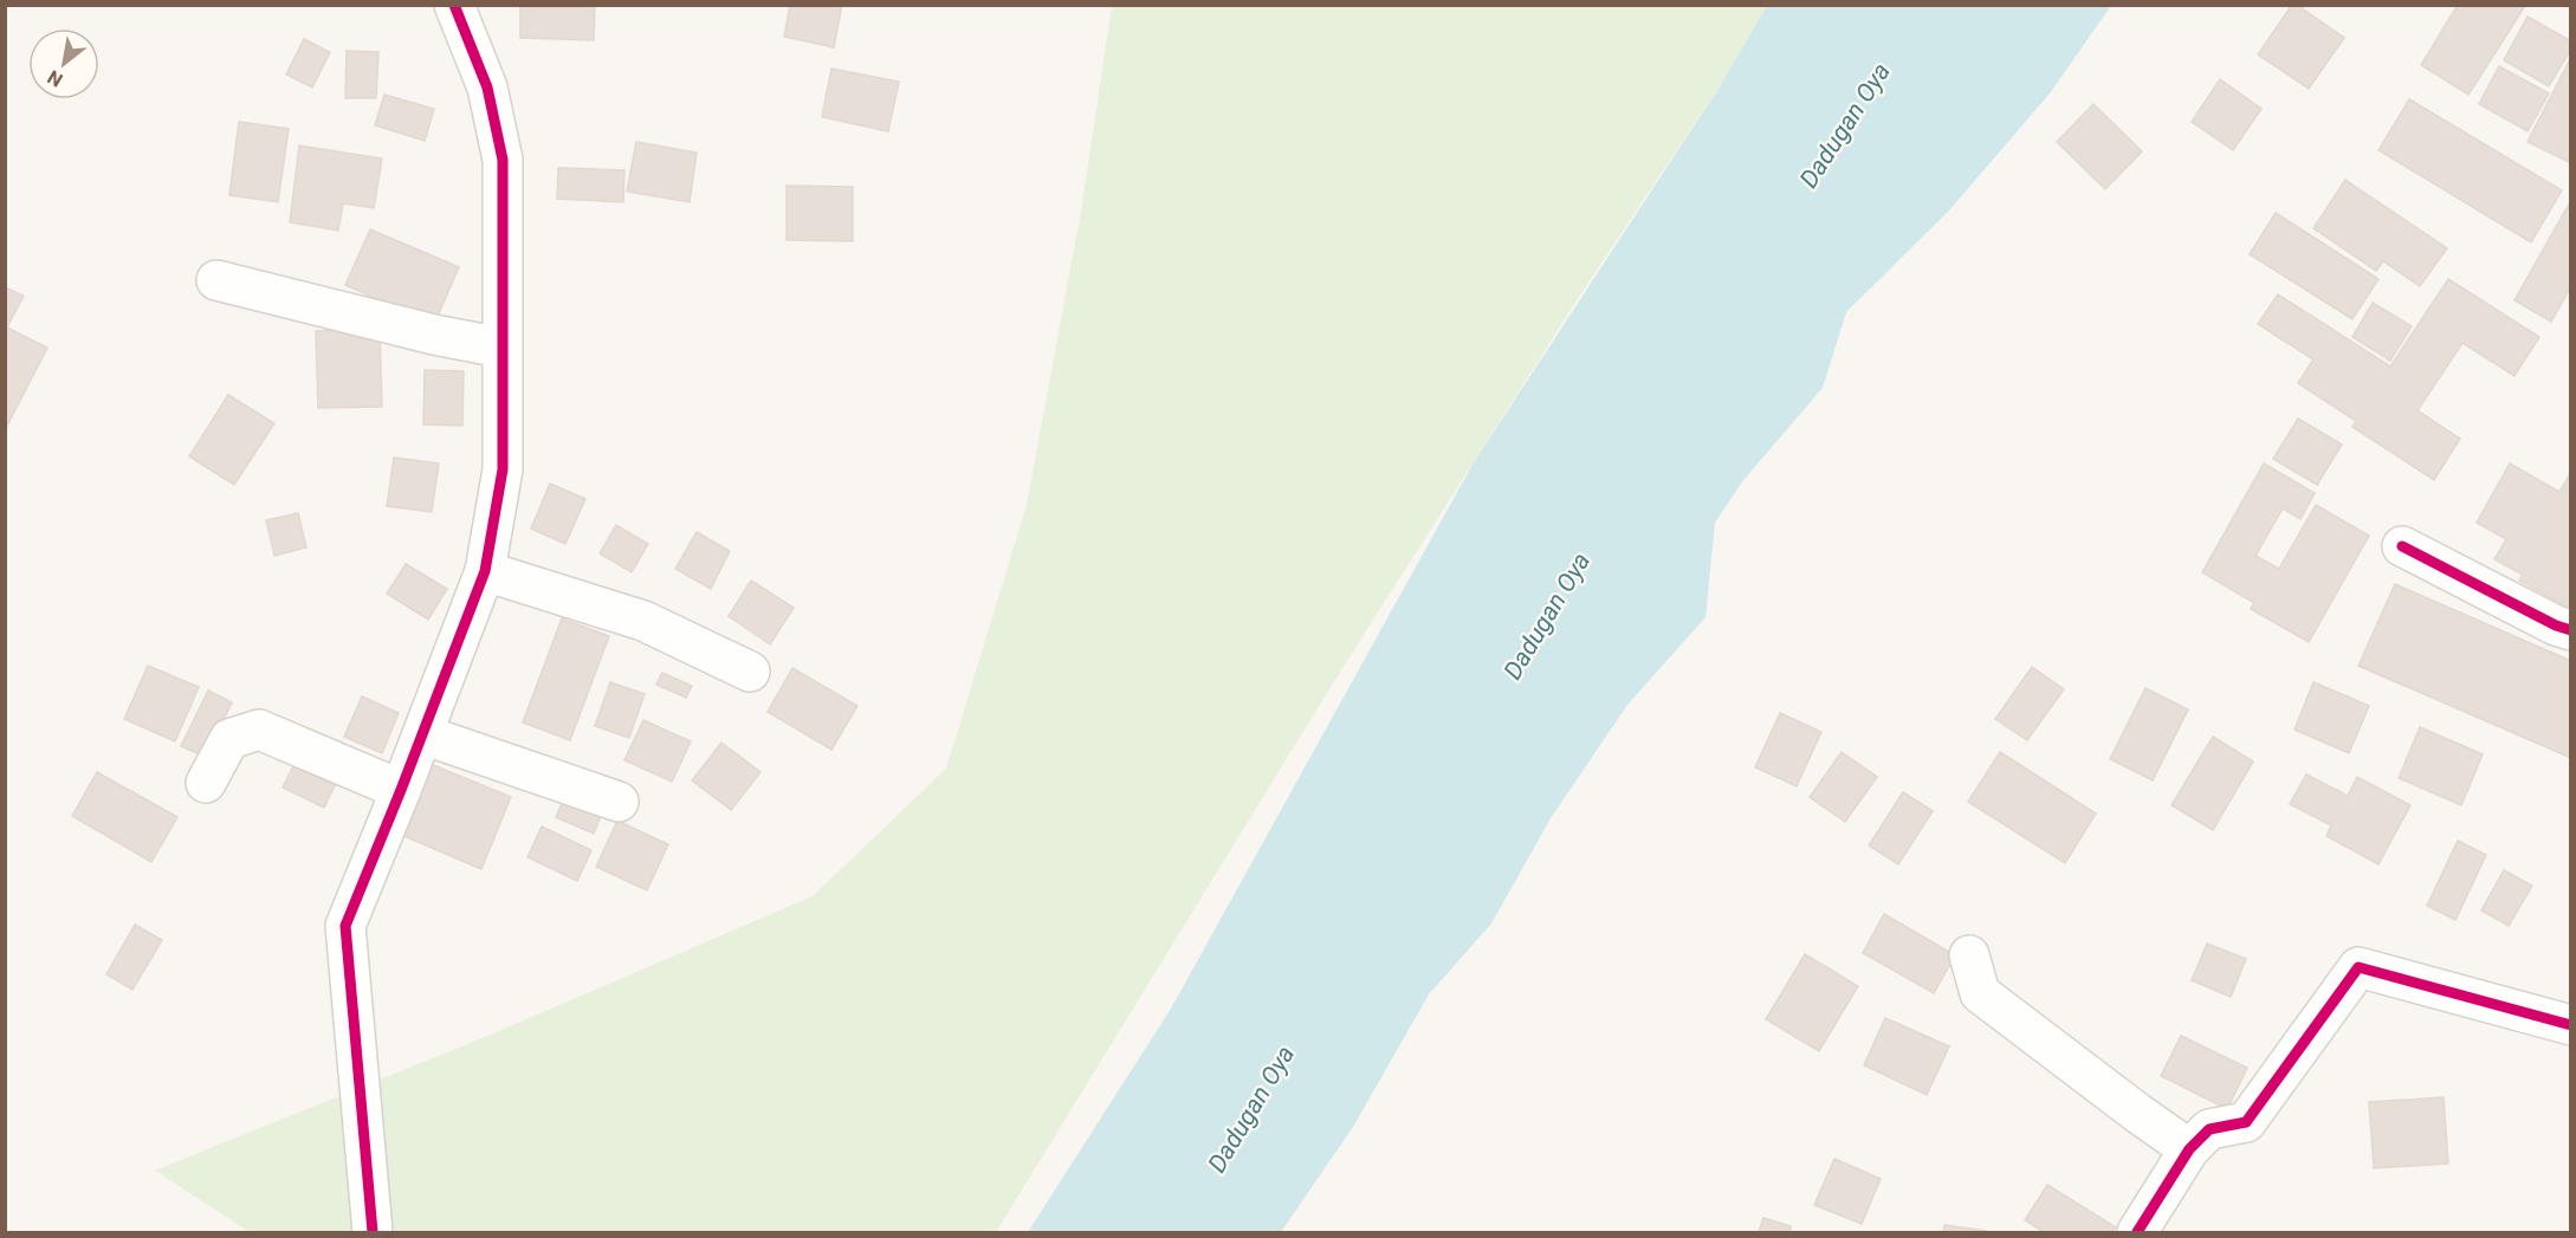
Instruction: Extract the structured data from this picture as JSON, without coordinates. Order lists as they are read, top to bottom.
{
  "water": ["Dadugan Oya"],
  "north": "bottom left"
}
